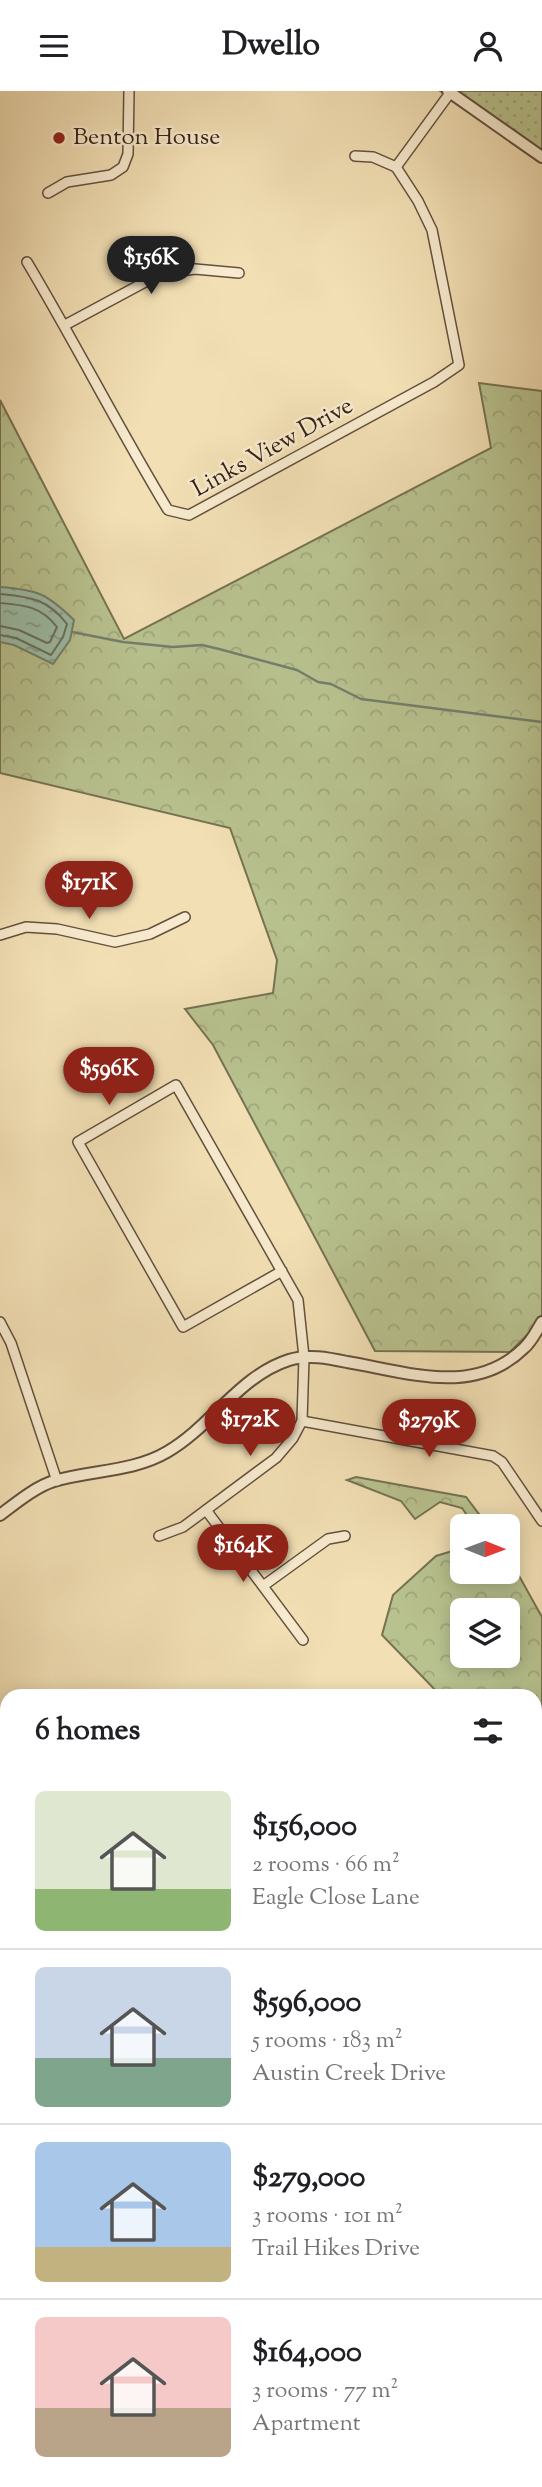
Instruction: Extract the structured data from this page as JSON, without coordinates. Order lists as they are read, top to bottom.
{
  "streets": {
    "street": ["Links View Drive"]
  },
  "places": ["Benton House"],
  "north": "right",
  "page": {
    "header": "Dwello",
    "price": [
      "$156K",
      "$171K",
      "$596K",
      "$172K",
      "$279K",
      "$164K"
    ],
    "heading": "6 homes",
    "list": [
      {
        "name": "$156,000",
        "note": "2 rooms · 66 m² · Eagle Close Lane"
      },
      {
        "name": "$596,000",
        "note": "5 rooms · 183 m² · Austin Creek Drive"
      },
      {
        "name": "$279,000",
        "note": "3 rooms · 101 m² · Trail Hikes Drive"
      },
      {
        "name": "$164,000",
        "note": "3 rooms · 77 m² · Apartment"
      }
    ]
  }
}
